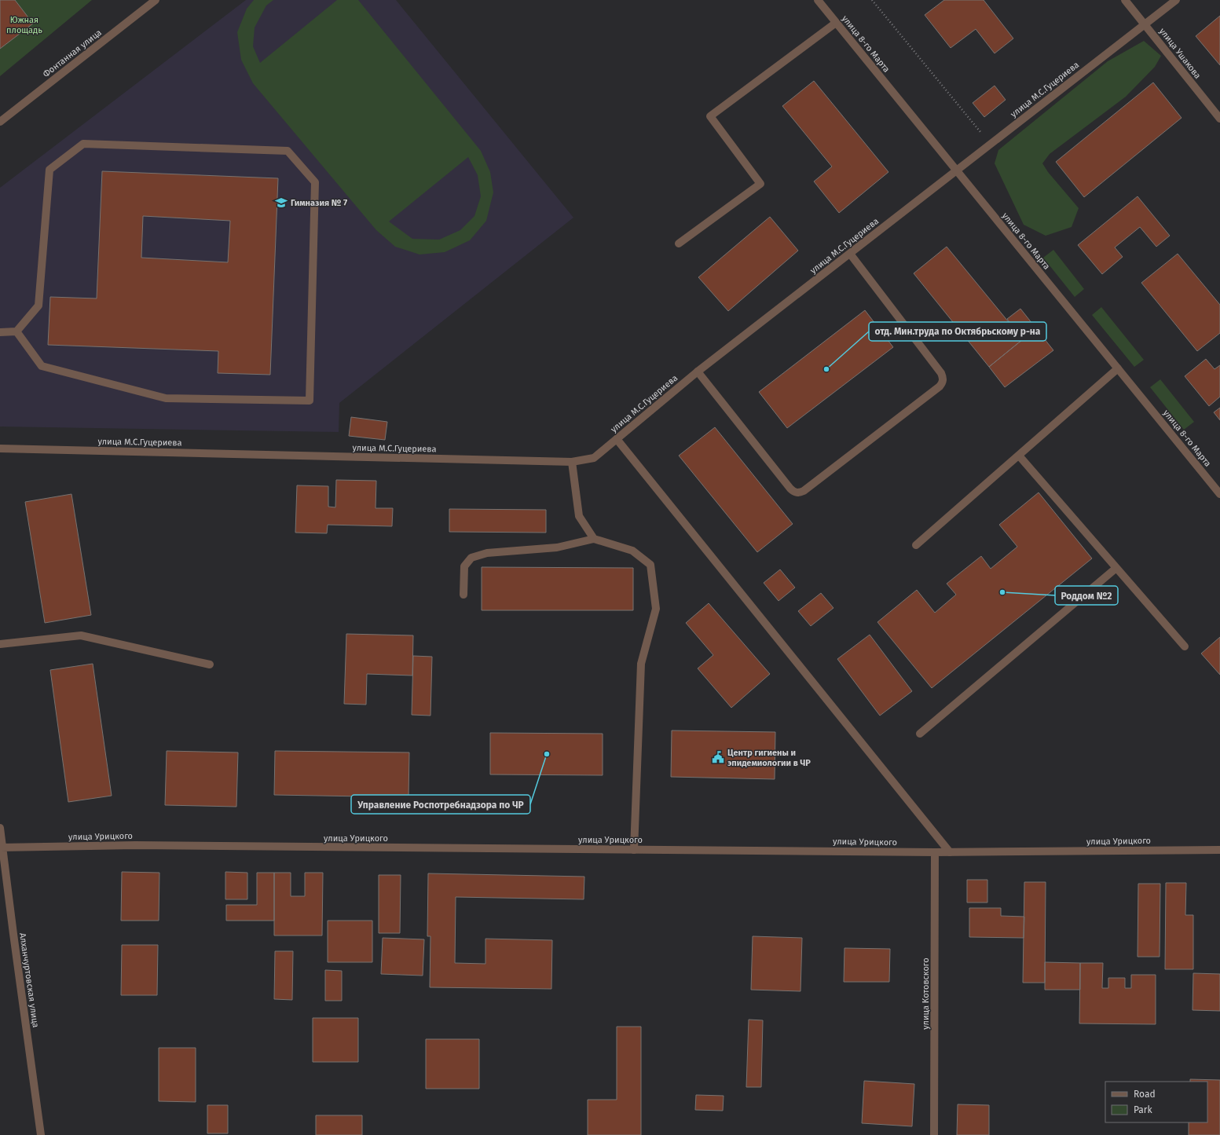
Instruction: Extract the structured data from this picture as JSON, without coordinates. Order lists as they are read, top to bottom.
{
  "streets": {
    "street": [
      "улица 8-го Марта",
      "Фонтанная улица",
      "улица Ушакова",
      "улица М.С.Гуцериева",
      "улица Урицкого",
      "Алханчуртовская улица",
      "улица Котовского"
    ]
  },
  "crossings": [
    ["улица 8-го Марта", "улица М.С.Гуцериева"],
    ["улица Ушакова", "улица М.С.Гуцериева"],
    ["улица Урицкого", "Алханчуртовская улица"],
    ["улица Урицкого", "улица Котовского"]
  ],
  "parks": ["Южная площадь"],
  "places": {
    "school or university": ["Гимназия № 7"],
    "other": ["отд. Мин.труда по Октябрьскому р-на", "Роддом №2", "Управление Роспотребнадзора по ЧР"],
    "public building": ["Центр гигиены и эпидемиологии в ЧР"]
  },
  "legend": ["Road", "Park"]
}
